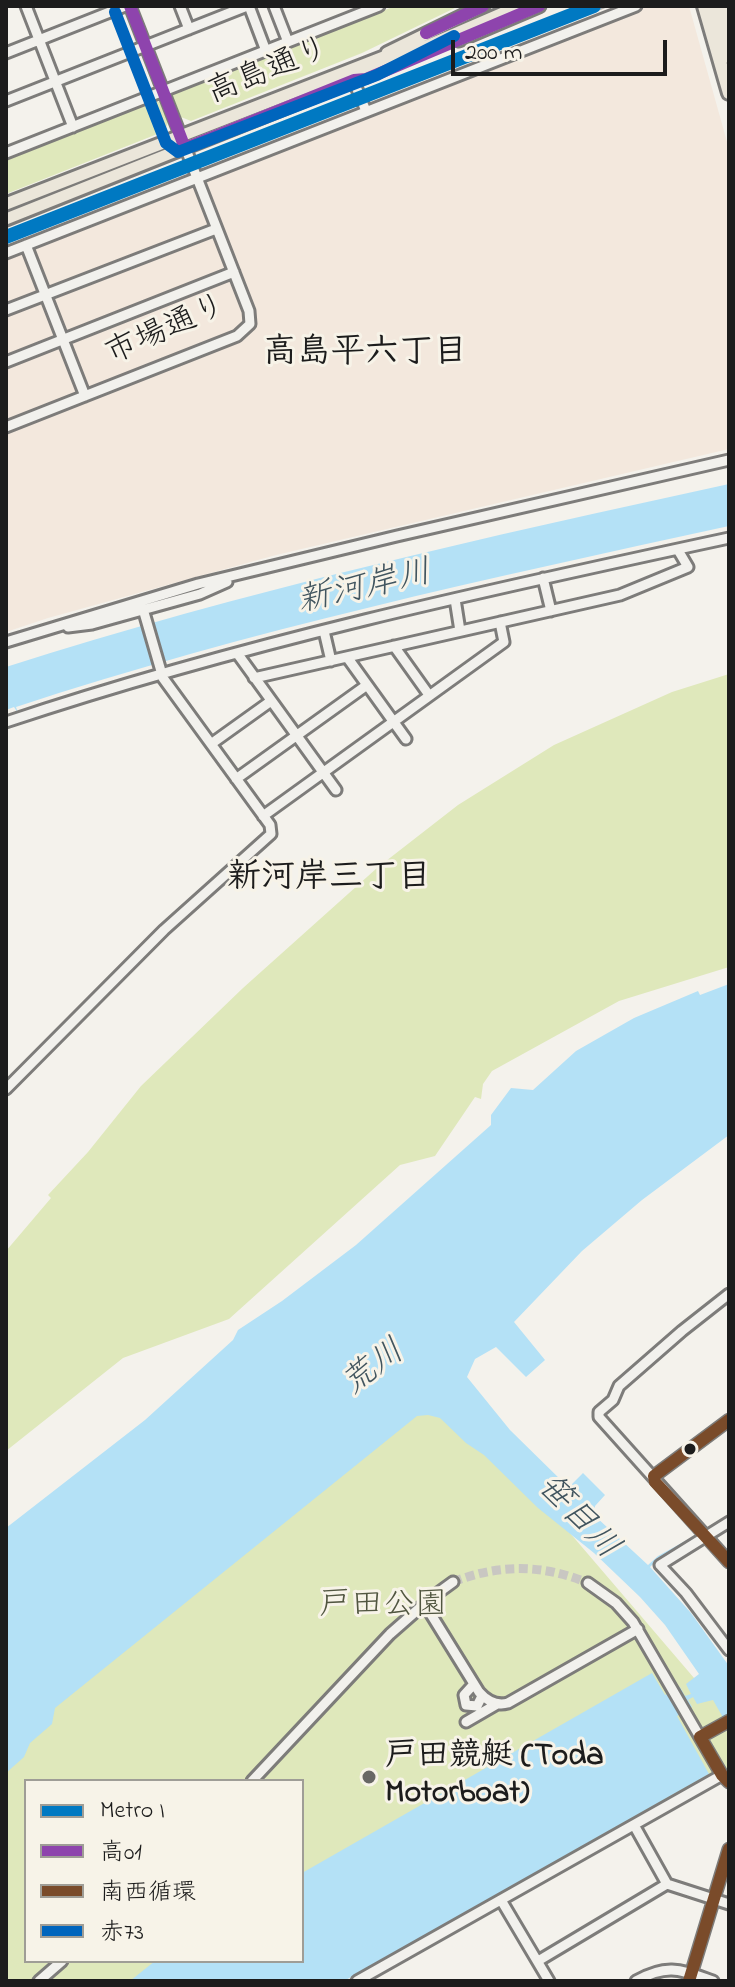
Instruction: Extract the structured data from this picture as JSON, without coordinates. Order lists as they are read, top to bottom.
{
  "streets": {
    "main road": ["高島通り"],
    "street": ["市場通り"]
  },
  "crossings": [
    ["高島通り", "市場通り"]
  ],
  "districts": ["高島平六丁目", "新河岸三丁目"],
  "water": ["新河岸川", "荒川", "笹目川"],
  "parks": ["戸田公園"],
  "places": ["戸田競艇 (Toda Motorboat)"],
  "lines": [
    "metro line I",
    "transit line 高01",
    "transit line 赤73",
    "transit line 南西循環"
  ],
  "legend": [
    "Metro I",
    "高01",
    "南西循環",
    "赤73"
  ],
  "scale_bar": "200 m"
}
